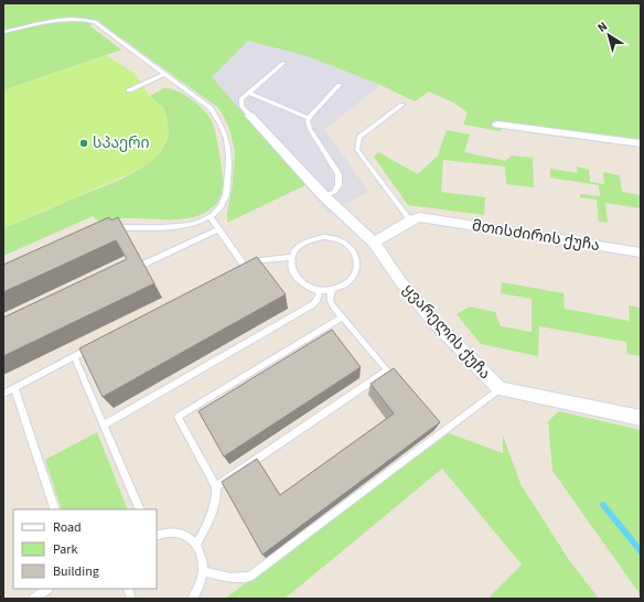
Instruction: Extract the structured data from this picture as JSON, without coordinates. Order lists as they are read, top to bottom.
{
  "streets": {
    "street": ["მთისძირის ქუჩა", "ყვარელის ქუჩა"]
  },
  "places": ["სპაერი"],
  "legend": ["Road", "Park", "Building"],
  "north": "top left"
}
